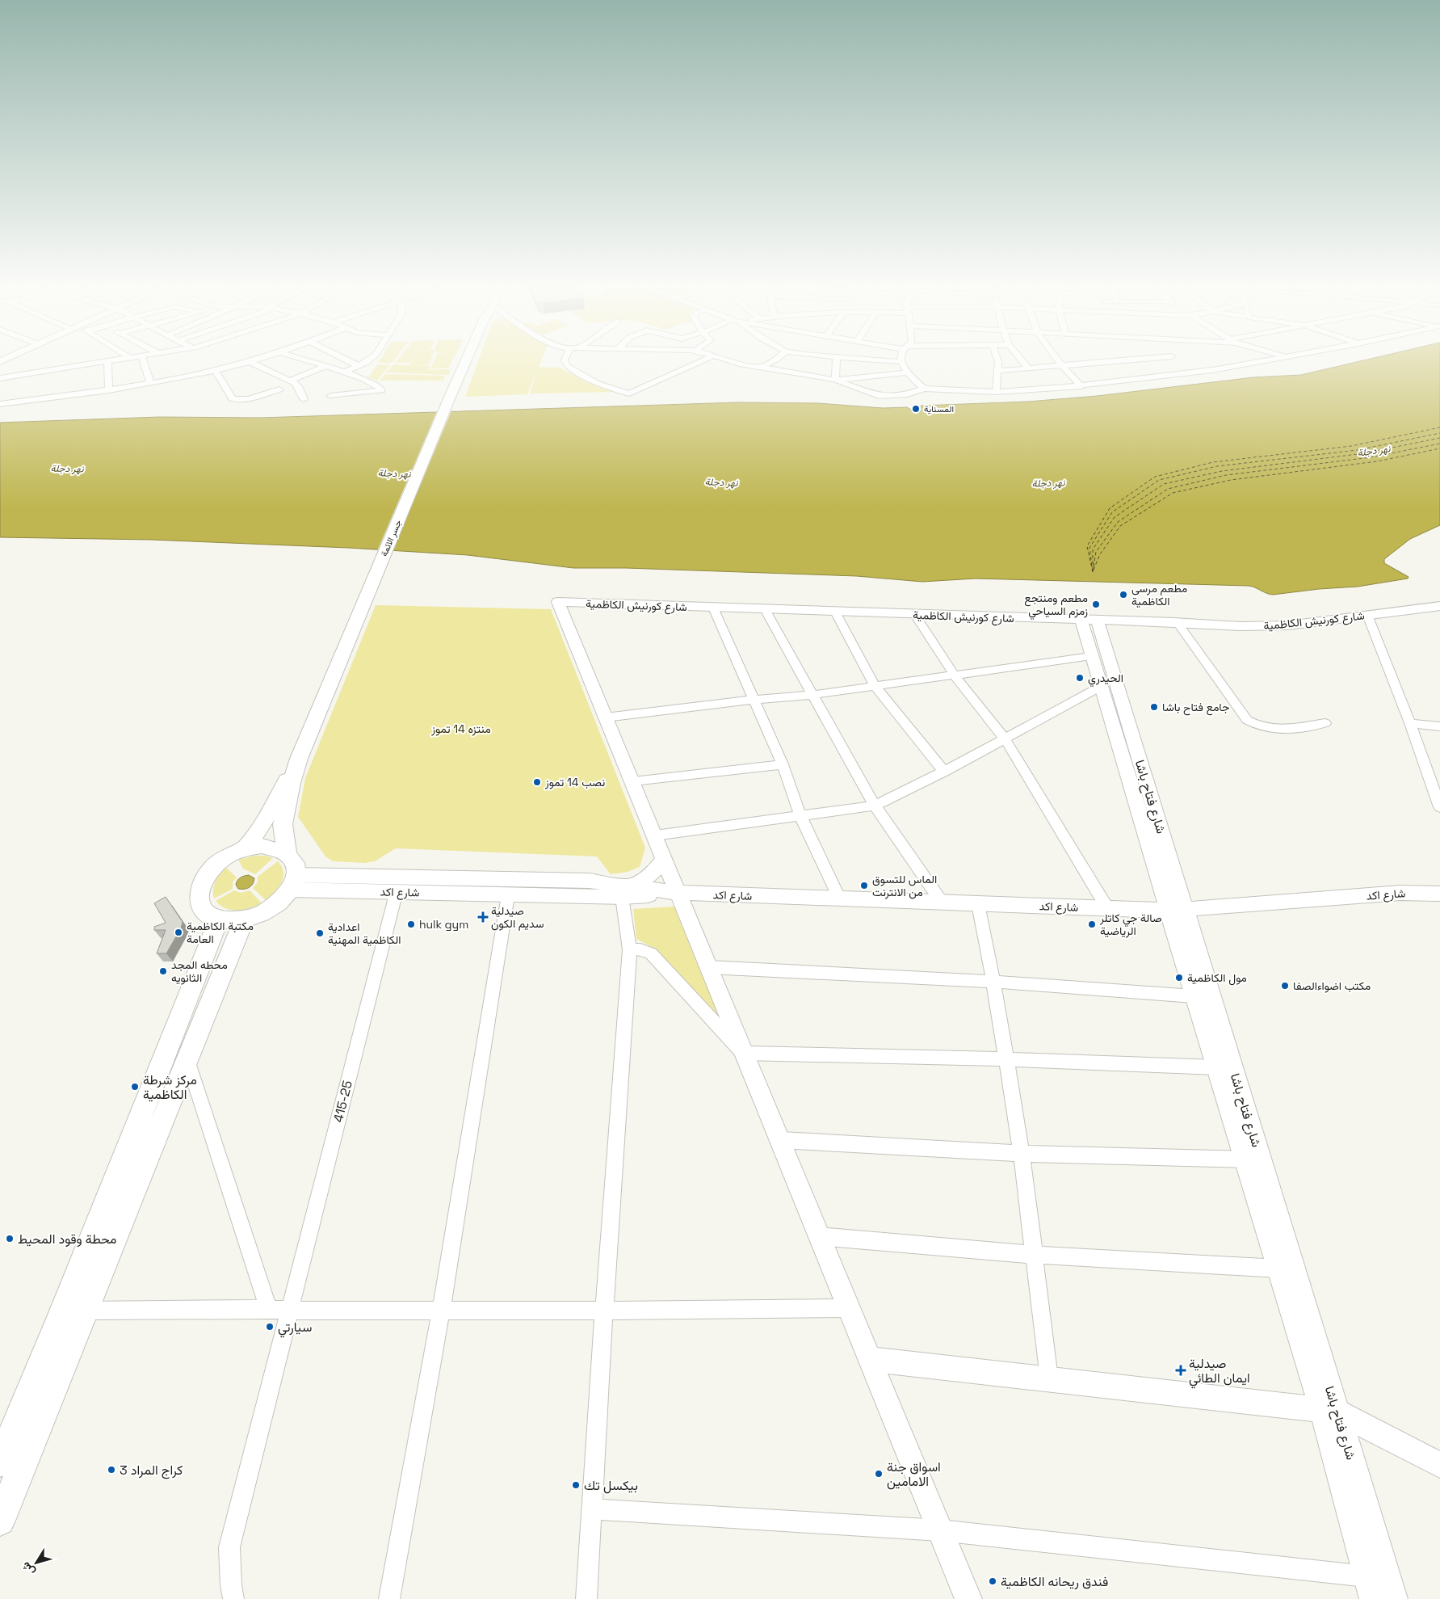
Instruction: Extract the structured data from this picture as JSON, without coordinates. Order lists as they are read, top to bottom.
{
  "streets": {
    "main road": ["جسر الائمة"],
    "street": [
      "شارع كورنيش الكاظمية",
      "شارع فتاح باشا",
      "شارع اكد",
      "415-25"
    ]
  },
  "crossings": [
    ["جسر الائمة", "شارع اكد"],
    ["شارع كورنيش الكاظمية", "شارع فتاح باشا"],
    ["شارع فتاح باشا", "شارع اكد"],
    ["شارع اكد", "415-25"]
  ],
  "water": ["نهر دجلة"],
  "parks": ["منتزه 14 تموز"],
  "places": {
    "other": [
      "المسناية",
      "مطعم مرسى الكاظمية",
      "مطعم ومنتجع زمزم السياحي",
      "الحيدري",
      "جامع فتاح باشا",
      "نصب 14 تموز",
      "الماس للتسوق من الانترنت",
      "hulk gym",
      "صالة جي كاتلر الرياضية",
      "مكتبة الكاظمية العامة",
      "اعدادية الكاظمية المهنية",
      "محطه المجد الثانويه",
      "مول الكاظمية",
      "مكتب اضواءالصفا",
      "مركز شرطة الكاظمية",
      "محطة وقود المحيط",
      "سيارتي",
      "كراج المراد 3",
      "اسواق جنة الامامين",
      "بيكسل تك",
      "فندق ريحانه الكاظمية"
    ],
    "health": ["صيدلية سديم الكون", "صيدلية ايمان الطائي"]
  },
  "north": "bottom left"
}
